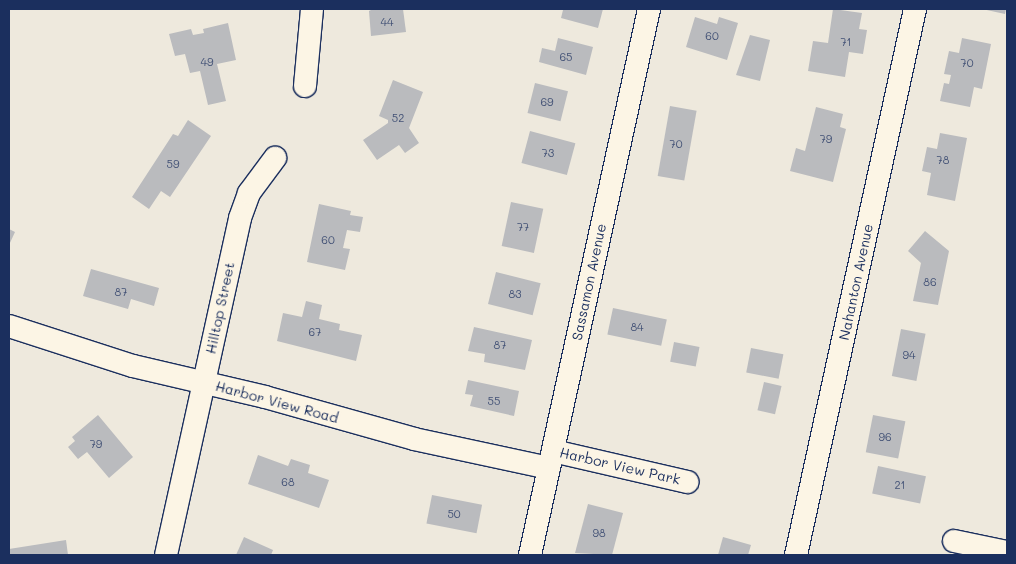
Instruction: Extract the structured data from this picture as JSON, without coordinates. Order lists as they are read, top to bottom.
{
  "streets": {
    "street": [
      "Sassamon Avenue",
      "Nahanton Avenue",
      "Hilltop Street",
      "Harbor View Road",
      "Harbor View Park"
    ]
  },
  "crossings": [
    ["Sassamon Avenue", "Harbor View Road"],
    ["Sassamon Avenue", "Harbor View Park"],
    ["Hilltop Street", "Harbor View Road"],
    ["Harbor View Road", "Harbor View Park"]
  ],
  "house_numbers": [
    "44",
    "60",
    "71",
    "65",
    "49",
    "70",
    "69",
    "52",
    "79",
    "70",
    "73",
    "78",
    "59",
    "77",
    "60",
    "86",
    "87",
    "83",
    "84",
    "67",
    "87",
    "94",
    "55",
    "96",
    "79",
    "68",
    "21",
    "50",
    "98"
  ]
}
